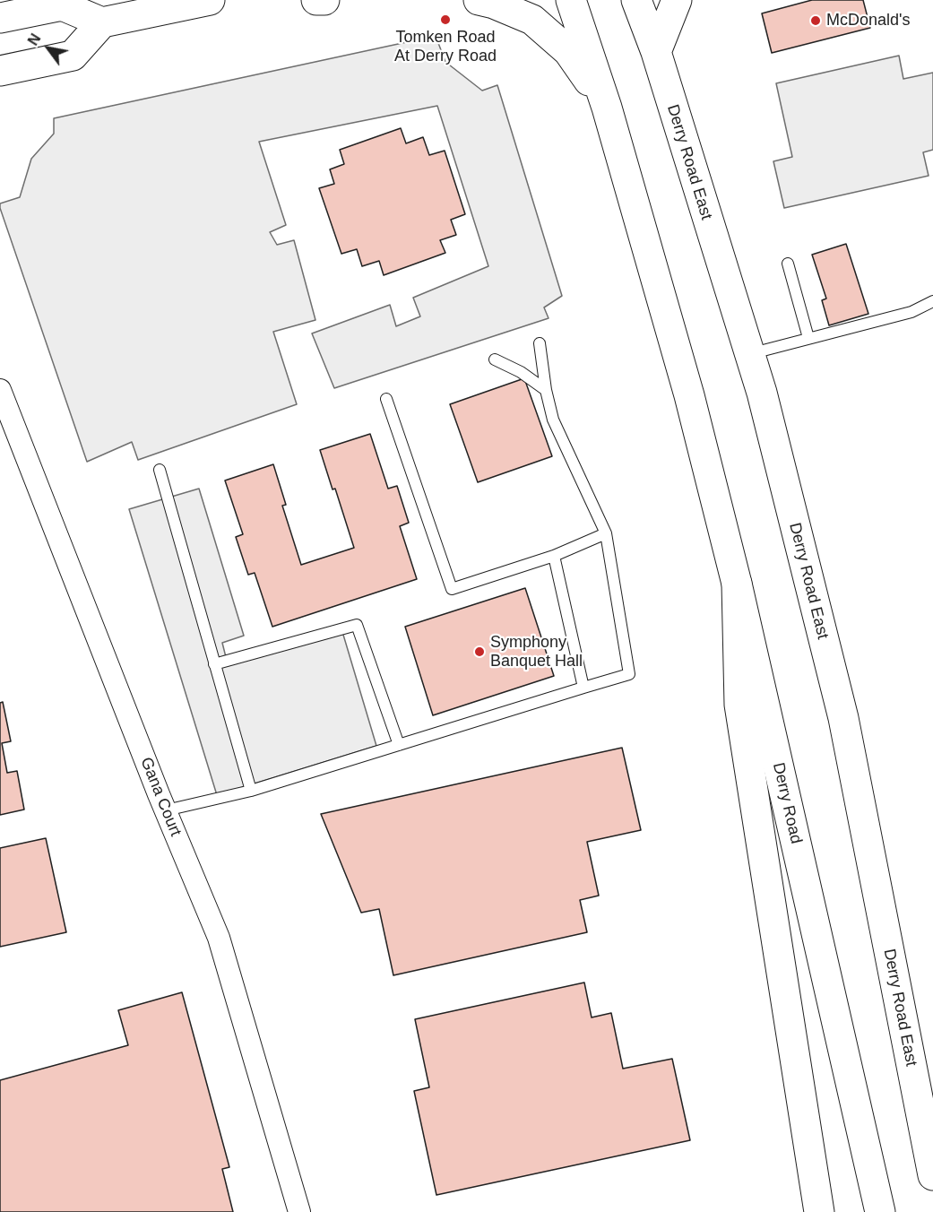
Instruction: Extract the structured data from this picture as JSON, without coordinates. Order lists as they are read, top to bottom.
{
  "streets": {
    "main road": ["Derry Road East", "Derry Road"],
    "street": ["Gana Court"]
  },
  "places": ["Tomken Road At Derry Road", "McDonald's", "Symphony Banquet Hall"],
  "north": "top left"
}
